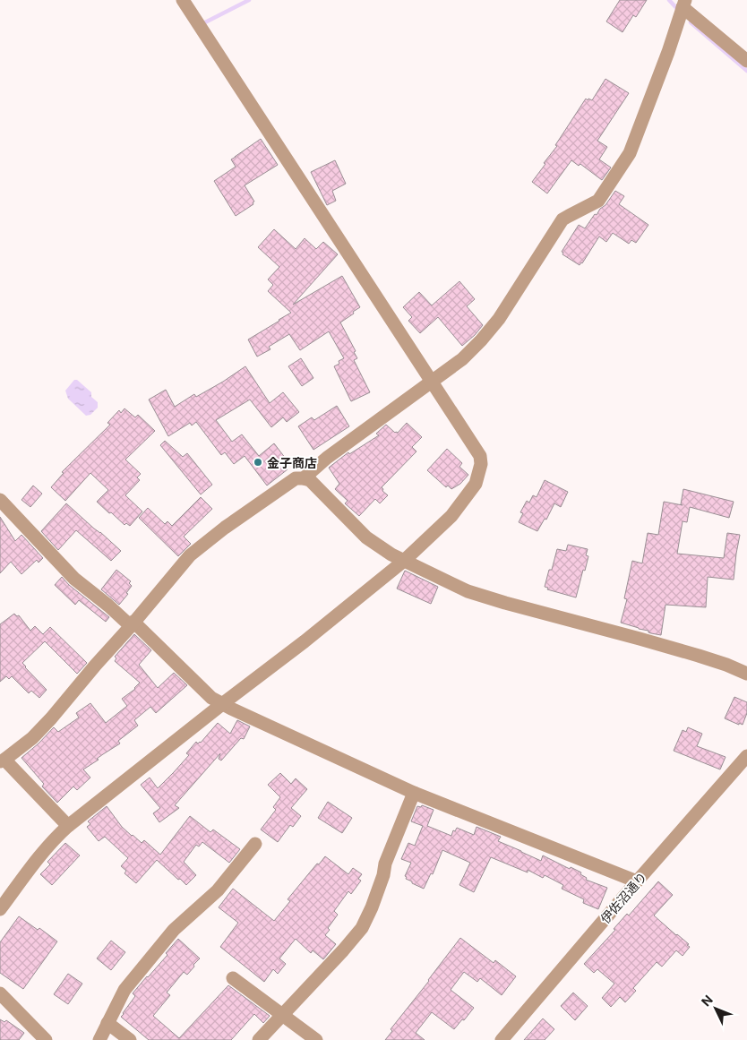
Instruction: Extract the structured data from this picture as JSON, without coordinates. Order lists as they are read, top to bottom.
{
  "streets": {
    "street": ["伊佐沼通り"]
  },
  "places": ["金子商店"],
  "north": "top left"
}
